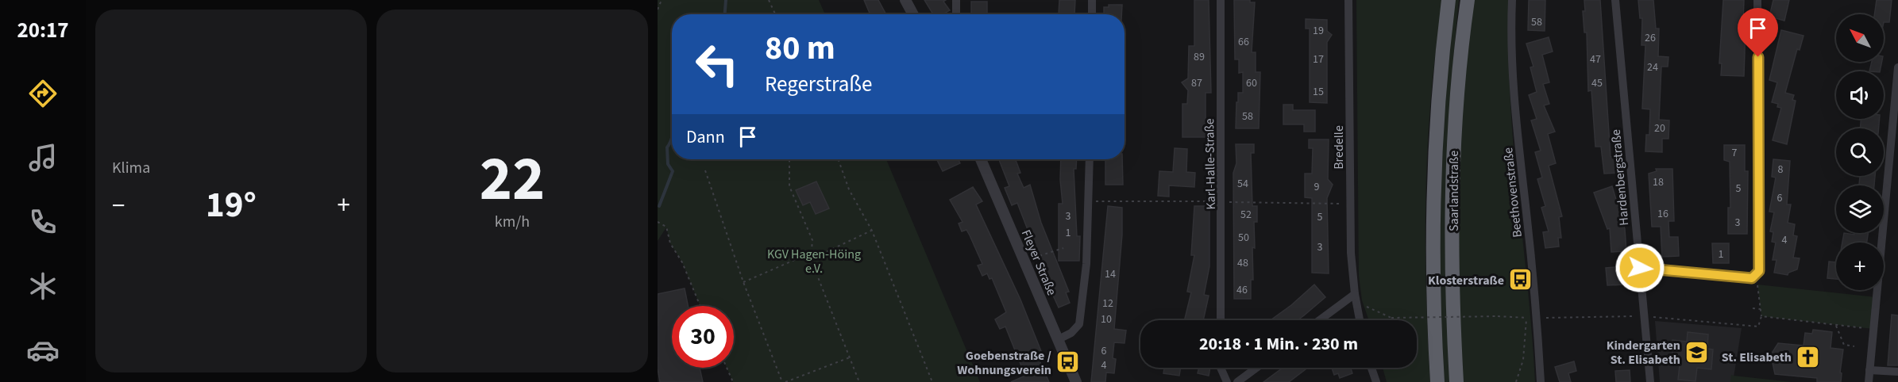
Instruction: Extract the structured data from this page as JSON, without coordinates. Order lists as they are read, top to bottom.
{
  "streets": {
    "highway": ["Saarlandstraße"],
    "street": [
      "Bredelle",
      "Karl-Halle-Straße",
      "Hardenbergstraße",
      "Beethovenstraße",
      "Fleyer Straße"
    ]
  },
  "parks": ["KGV Hagen-Höing e.V."],
  "places": {
    "bus stop": ["Klosterstraße", "Goebenstraße / Wohnungsverein"],
    "school or university": ["Kindergarten St. Elisabeth"],
    "church": ["St. Elisabeth"]
  },
  "house_numbers": [
    "58",
    "19",
    "26",
    "66",
    "89",
    "17",
    "47",
    "24",
    "87",
    "60",
    "45",
    "15",
    "58",
    "20",
    "7",
    "8",
    "18",
    "54",
    "9",
    "5",
    "6",
    "16",
    "52",
    "3",
    "5",
    "3",
    "1",
    "50",
    "4",
    "3",
    "1",
    "48",
    "14",
    "46",
    "12",
    "10",
    "6",
    "4"
  ],
  "north": "top left",
  "page": {
    "tabs": "20:17",
    "tile": [
      "Klima",
      ["22", "km/h"]
    ],
    "map_buttons": "+",
    "turn": ["80 m", "Regerstraße"],
    "then": "Dann",
    "heat": ["−", "19°", "+"],
    "limit": "30",
    "trip": "20:18 · 1 Min. · 230 m"
  }
}
